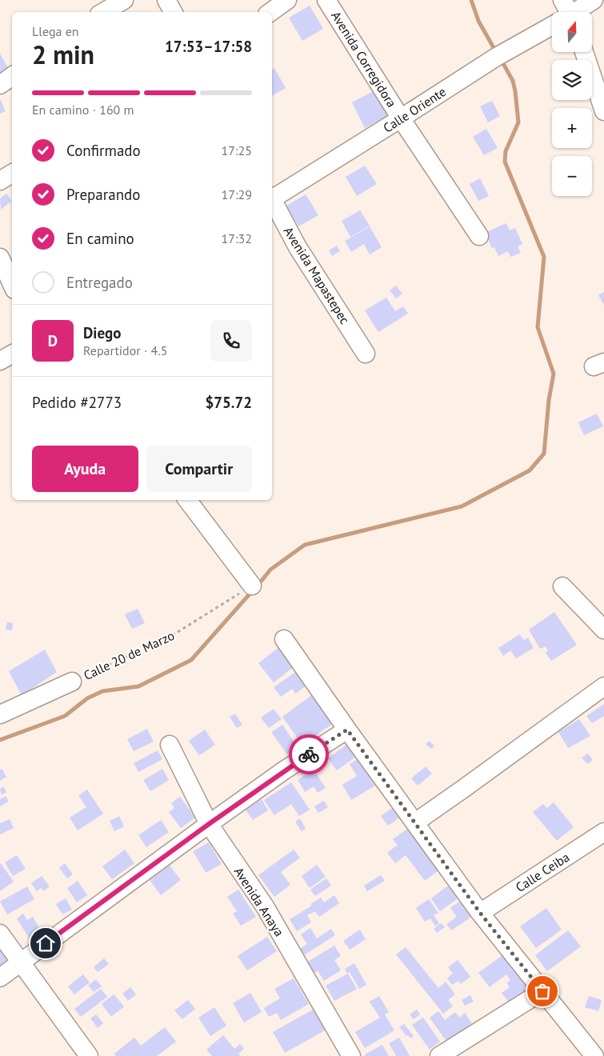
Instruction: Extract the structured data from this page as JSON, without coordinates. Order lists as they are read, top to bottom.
{
  "streets": {
    "street": [
      "Avenida Corregidora",
      "Calle Oriente",
      "Avenida Mapastepec",
      "Calle 20 de Marzo",
      "Calle Ceiba",
      "Avenida Anaya"
    ]
  },
  "crossings": [
    ["Avenida Corregidora", "Calle Oriente"]
  ],
  "north": "top",
  "page": {
    "map_buttons": ["+", "−"],
    "heading": ["2 min", "Llega en", "17:53–17:58"],
    "panel": [
      "Diego",
      "Repartidor · 4.5",
      "Pedido #2773",
      "$75.72"
    ],
    "bar": "En camino · 160 m",
    "list": [
      ["Confirmado", "17:25"],
      ["Preparando", "17:29"],
      ["En camino", "17:32"],
      "Entregado"
    ],
    "round": "D",
    "buttons": ["Ayuda", "Compartir"]
  }
}
